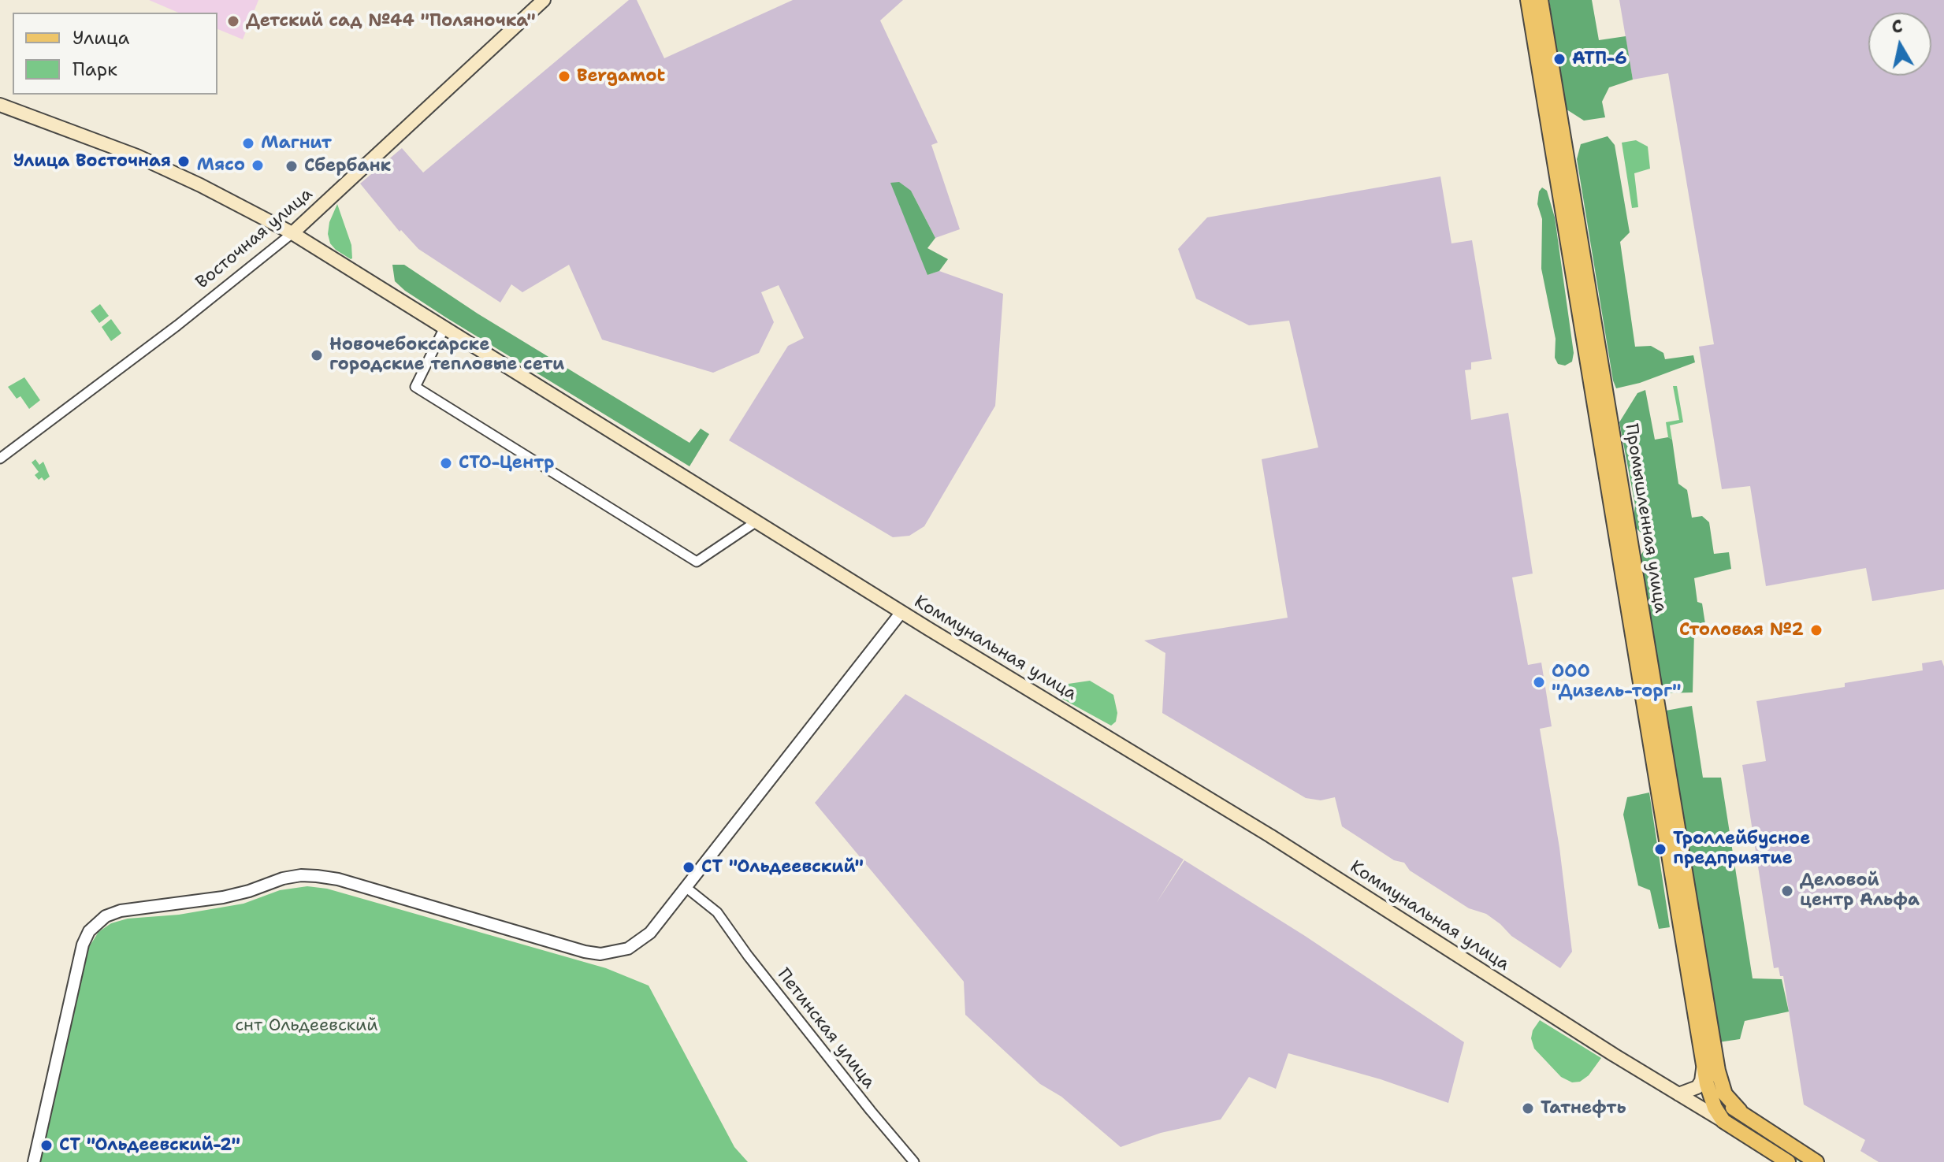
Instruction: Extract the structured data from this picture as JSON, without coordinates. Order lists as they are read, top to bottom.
{
  "streets": {
    "main road": ["Восточная улица", "Промышленная улица", "Коммунальная улица"],
    "street": ["Петинская улица"]
  },
  "crossings": [
    ["Восточная улица", "Коммунальная улица"],
    ["Промышленная улица", "Коммунальная улица"]
  ],
  "parks": ["снт Ольдеевский"],
  "places": [
    "Детский сад №44 \"Поляночка\"",
    "АТП-6",
    "Bergamot",
    "Магнит",
    "Улица Восточная",
    "Мясо",
    "Сбербанк",
    "Новочебоксарске городские тепловые сети",
    "СТО-Центр",
    "Столовая №2",
    "ООО \"Дизель-торг\"",
    "Троллейбусное предприятие",
    "СТ \"Ольдеевский\"",
    "Деловой центр Альфа",
    "Татнефть",
    "СТ \"Ольдеевский-2\""
  ],
  "legend": ["Улица", "Парк"],
  "north": "top"
}
